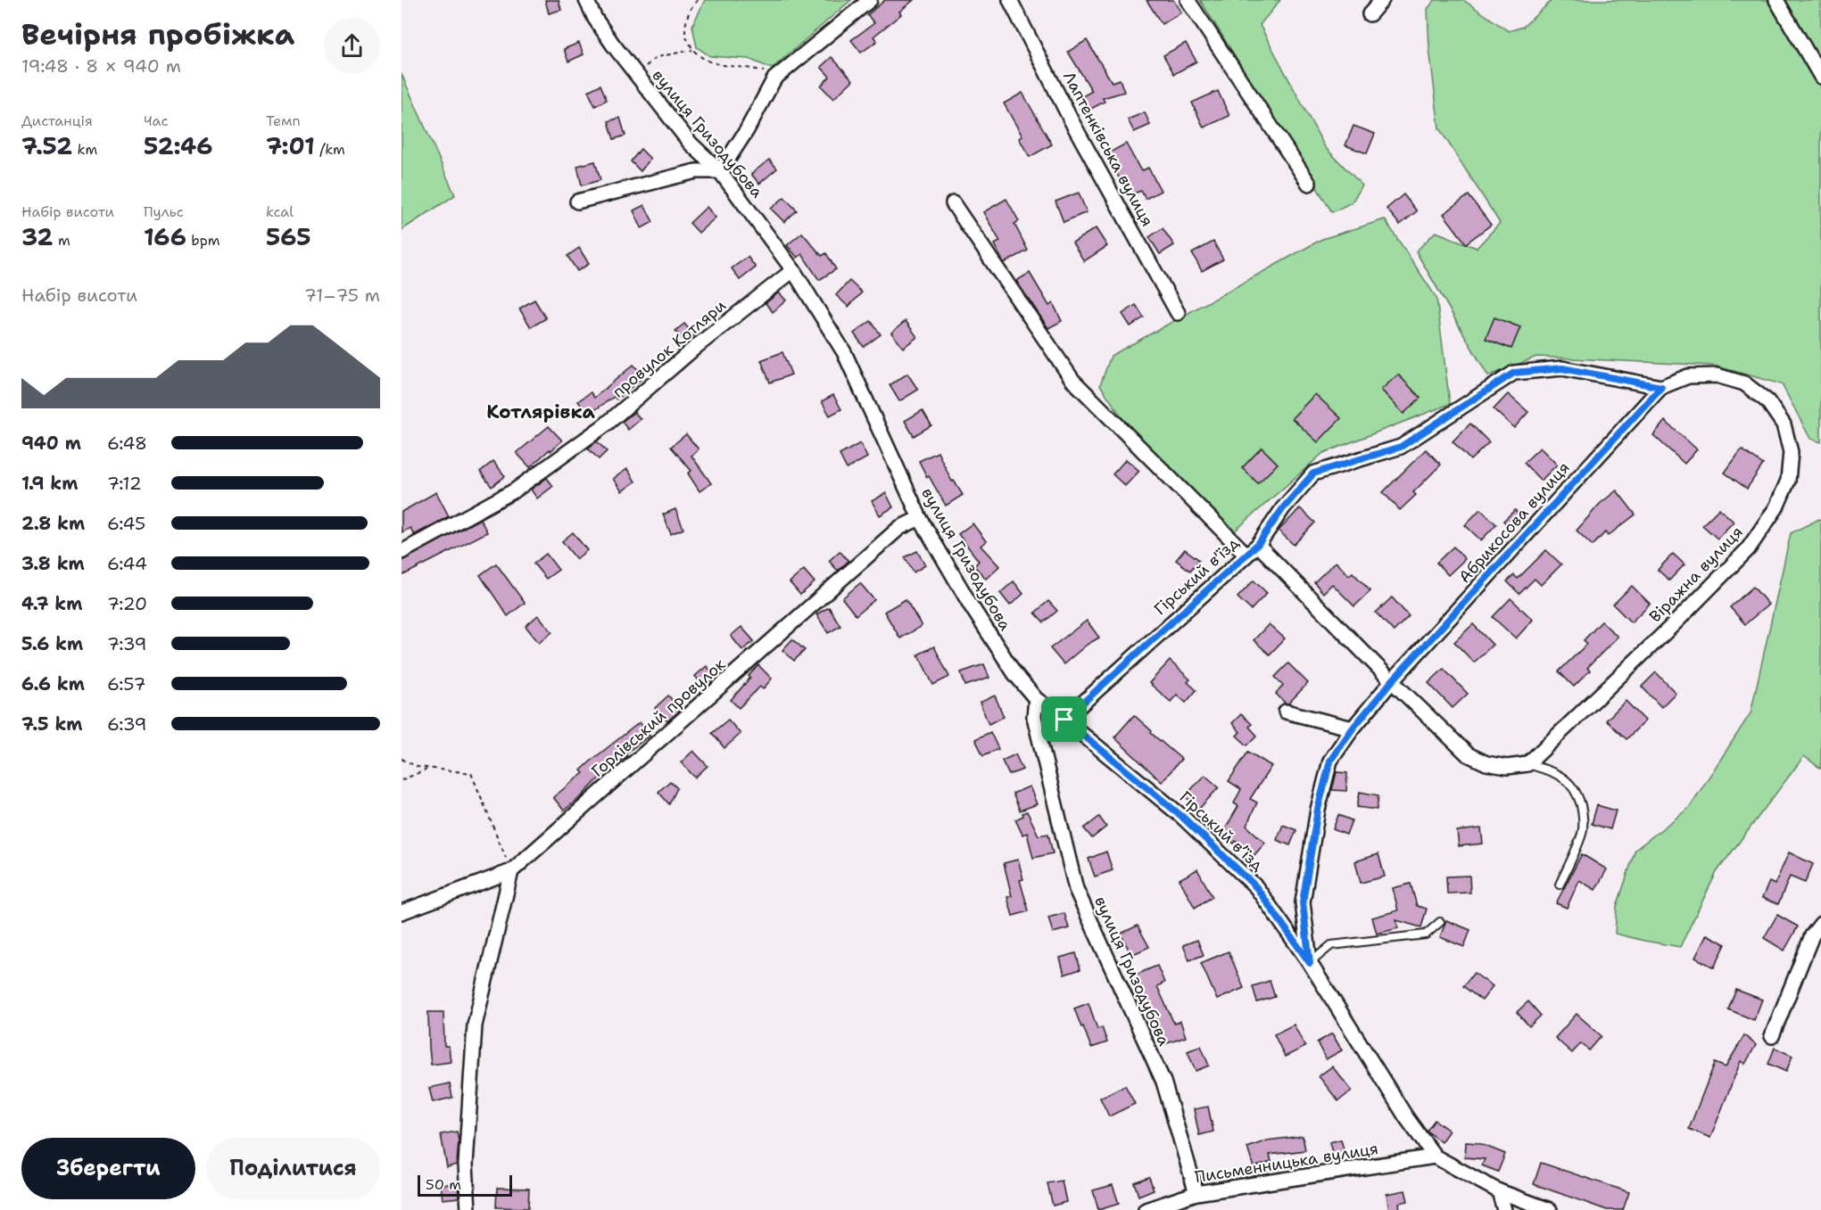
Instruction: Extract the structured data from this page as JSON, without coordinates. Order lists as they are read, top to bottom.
{
  "streets": {
    "street": [
      "вулиця Гризодубова",
      "Лаптенківська вулиця",
      "провулок Котляри",
      "Абрикосова вулиця",
      "Віражна вулиця",
      "Гірський в'їзд",
      "Горлівський провулок",
      "Гірський в’їзд",
      "Письменницька вулиця"
    ]
  },
  "crossings": [
    ["вулиця Гризодубова", "провулок Котляри"],
    ["вулиця Гризодубова", "Горлівський провулок"],
    ["вулиця Гризодубова", "Гірський в’їзд"],
    ["вулиця Гризодубова", "Письменницька вулиця"],
    ["Абрикосова вулиця", "Віражна вулиця"],
    ["Абрикосова вулиця", "Гірський в'їзд"],
    ["Віражна вулиця", "Гірський в'їзд"],
    ["Гірський в'їзд", "Гірський в’їзд"],
    ["Гірський в’їзд", "Письменницька вулиця"]
  ],
  "districts": ["Котлярівка"],
  "scale_bar": "50 m",
  "page": {
    "heading": ["Вечірня пробіжка", "19:48 · 8 × 940 m"],
    "stats": [
      ["Дистанція", "7.52 km"],
      ["Час", "52:46"],
      ["Темп", "7:01 /km"],
      ["Набір висоти", "32 m"],
      ["Пульс", "166 bpm"],
      ["kcal", "565"]
    ],
    "chart": ["Набір висоти", "71–75 m"],
    "list": [
      {
        "name": "940 m",
        "note": "6:48"
      },
      {
        "name": "1.9 km",
        "note": "7:12"
      },
      {
        "name": "2.8 km",
        "note": "6:45"
      },
      {
        "name": "3.8 km",
        "note": "6:44"
      },
      {
        "name": "4.7 km",
        "note": "7:20"
      },
      {
        "name": "5.6 km",
        "note": "7:39"
      },
      {
        "name": "6.6 km",
        "note": "6:57"
      },
      {
        "name": "7.5 km",
        "note": "6:39"
      }
    ],
    "buttons": ["Зберегти", "Поділитися"],
    "scale": "50 m"
  }
}
